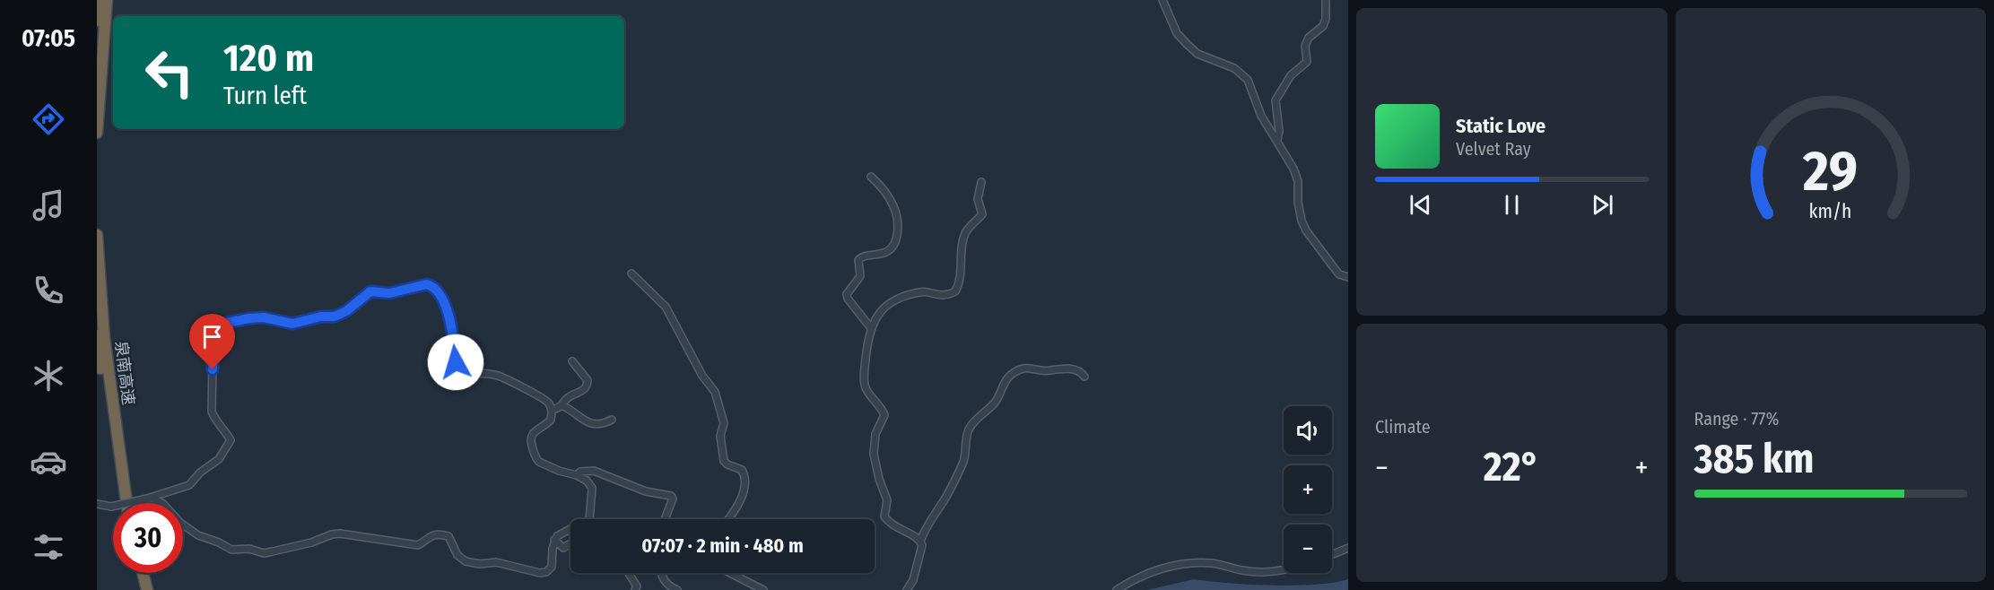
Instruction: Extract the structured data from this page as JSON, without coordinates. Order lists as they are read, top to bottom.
{
  "streets": {
    "highway": ["泉南高速"]
  },
  "page": {
    "tabs": "07:05",
    "turn": ["120 m", "Turn left"],
    "song": ["Static Love", "Velvet Ray"],
    "tile": [
      "Climate",
      ["Range · 77%", "385 km"]
    ],
    "map_buttons": ["+", "−"],
    "heat": ["−", "22°", "+"],
    "limit": "30",
    "trip": "07:07 · 2 min · 480 m",
    "gauge": ["29", "km/h"]
  }
}
